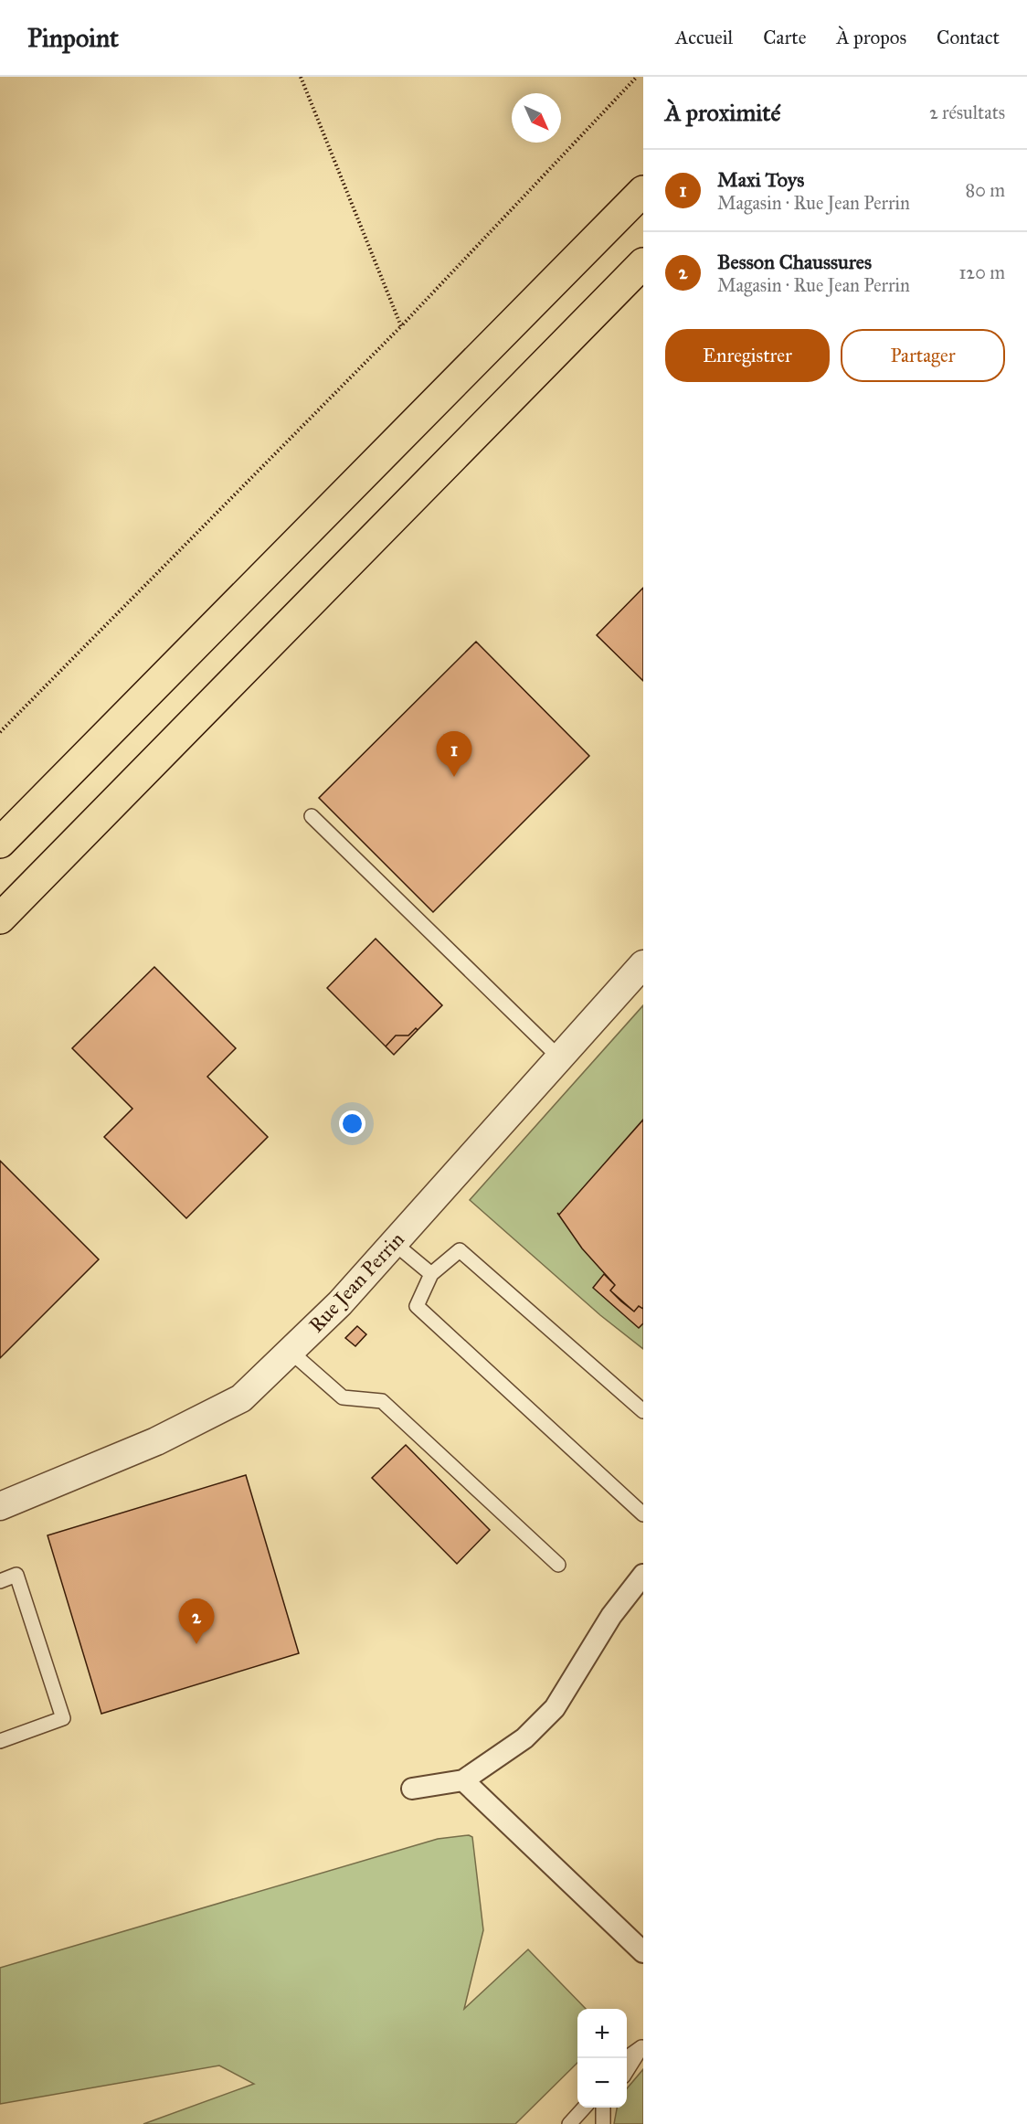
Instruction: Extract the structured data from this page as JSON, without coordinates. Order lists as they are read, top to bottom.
{
  "streets": {
    "street": ["Rue Jean Perrin"]
  },
  "north": "bottom right",
  "page": {
    "header": "Pinpoint",
    "nav": [
      "Accueil",
      "Carte",
      "À propos",
      "Contact"
    ],
    "heading": ["À proximité", "2 résultats"],
    "list": [
      {
        "mark": "1",
        "name": "Maxi Toys",
        "note": "Magasin · Rue Jean Perrin",
        "value": "80 m"
      },
      {
        "mark": "2",
        "name": "Besson Chaussures",
        "note": "Magasin · Rue Jean Perrin",
        "value": "120 m"
      }
    ],
    "buttons": ["Enregistrer", "Partager"],
    "pins": ["1", "2"],
    "map_buttons": ["+", "−"]
  }
}
